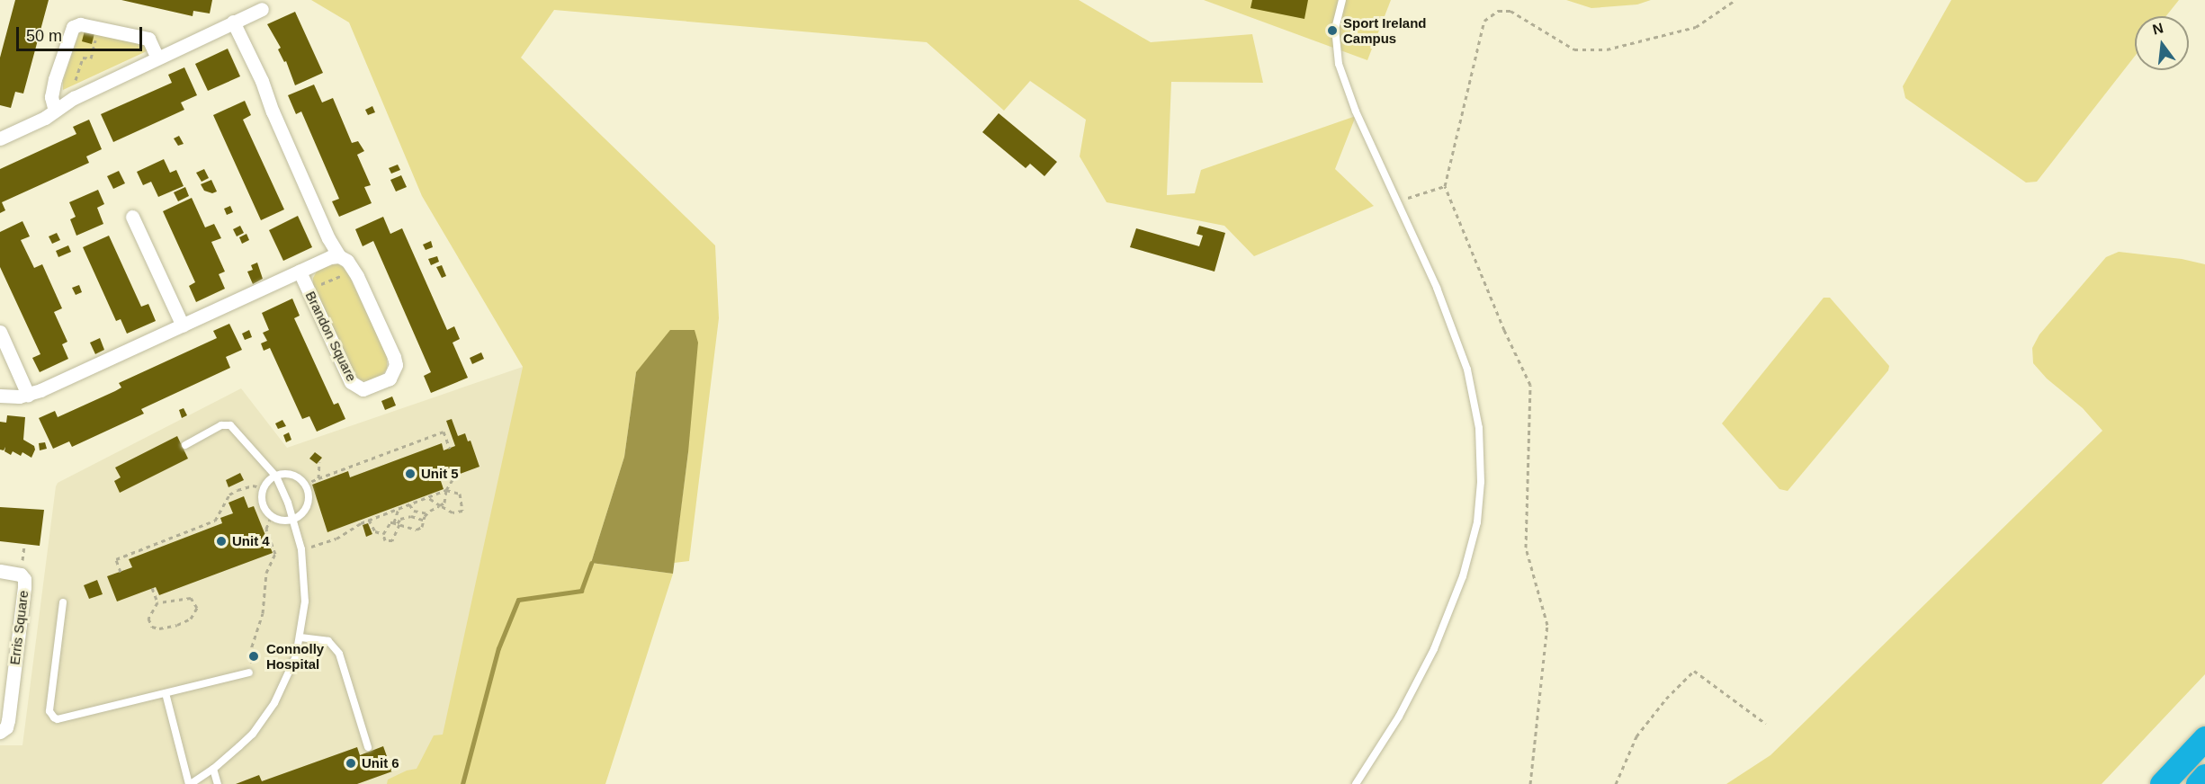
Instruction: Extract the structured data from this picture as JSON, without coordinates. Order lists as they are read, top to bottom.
{
  "streets": {
    "street": ["Brandon Square", "Erris Square"]
  },
  "places": [
    "Sport Ireland Campus",
    "Unit 5",
    "Unit 4",
    "Connolly Hospital",
    "Unit 6"
  ],
  "scale_bar": "50 m",
  "north": "top"
}
